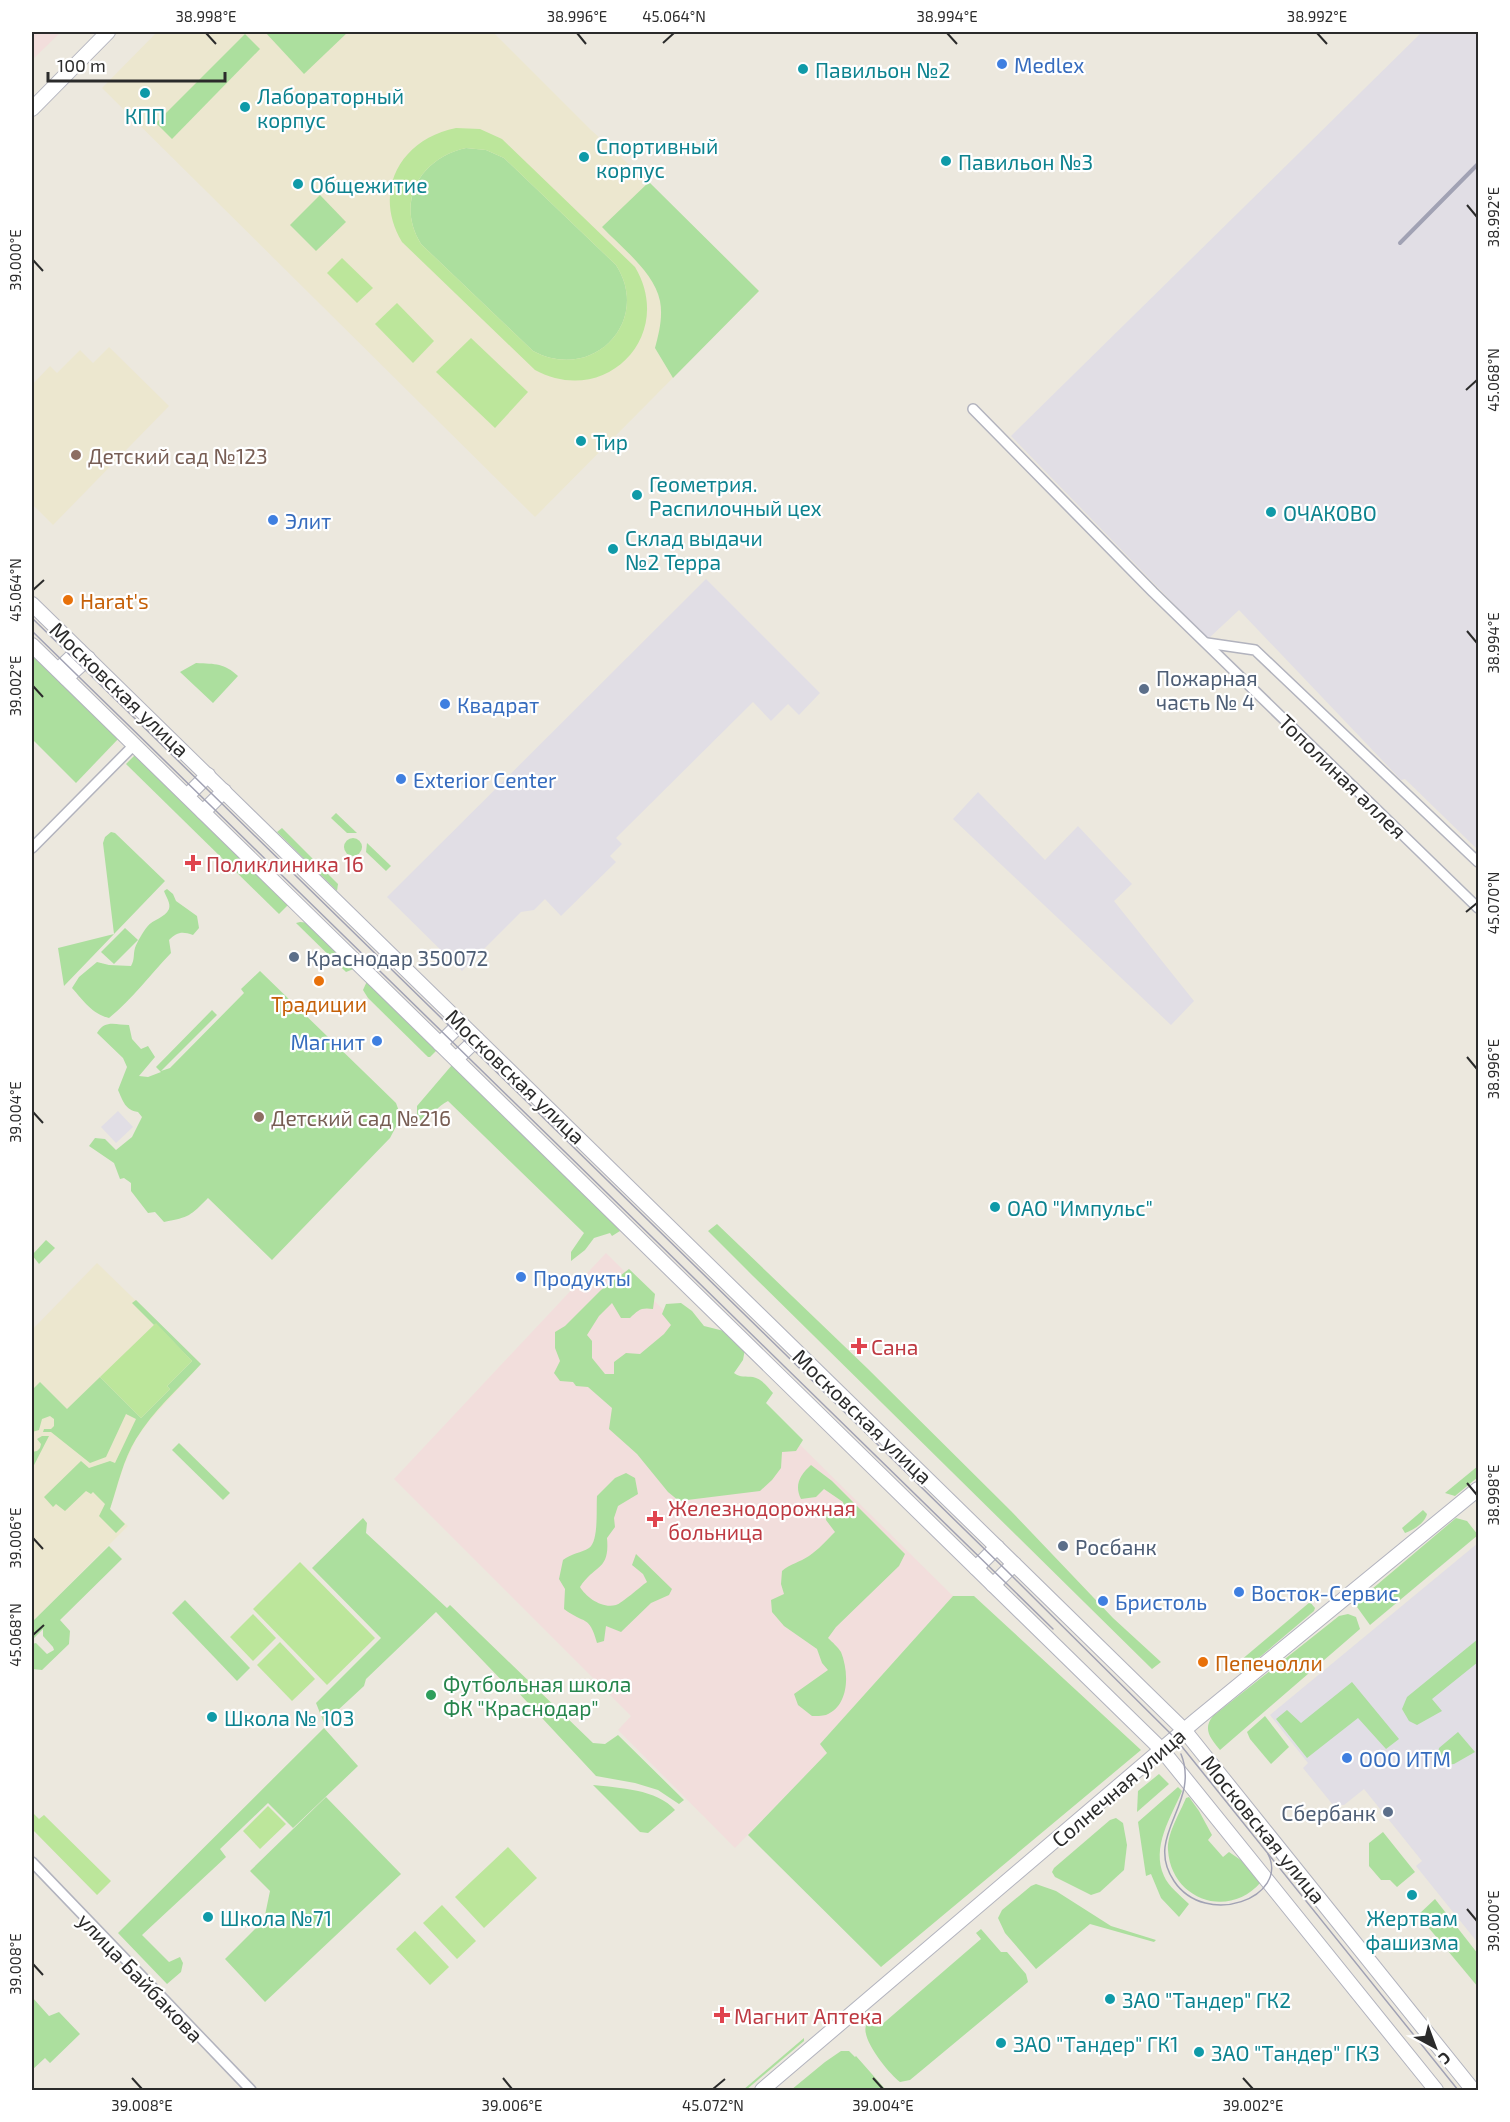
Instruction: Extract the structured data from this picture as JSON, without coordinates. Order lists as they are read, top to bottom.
{
  "streets": {
    "street": [
      "Московская улица",
      "Тополиная аллея",
      "Солнечная улица",
      "улица Байбакова"
    ]
  },
  "crossings": [
    ["Московская улица", "Солнечная улица"]
  ],
  "places": {
    "other": [
      "Medlex",
      "Павильон №2",
      "КПП",
      "Лабораторный корпус",
      "Спортивный корпус",
      "Павильон №3",
      "Общежитие",
      "Тир",
      "Детский сад №123",
      "Геометрия. Распилочный цех",
      "ОЧАКОВО",
      "Элит",
      "Склад выдачи №2 Терра",
      "Harat's",
      "Пожарная часть № 4",
      "Квадрат",
      "Exterior Center",
      "Краснодар 350072",
      "Традиции",
      "Магнит",
      "Детский сад №216",
      "ОАО \"Импульс\"",
      "Продукты",
      "Росбанк",
      "Восток-Сервис",
      "Бристоль",
      "Пепечолли",
      "Футбольная школа ФК \"Краснодар\"",
      "Школа № 103",
      "ООО ИТМ",
      "Сбербанк",
      "Жертвам фашизма",
      "Школа №71",
      "ЗАО \"Тандер\" ГК2",
      "ЗАО \"Тандер\" ГК1",
      "ЗАО \"Тандер\" ГК3"
    ],
    "health": [
      "Поликлиника 16",
      "Сана",
      "Железнодорожная больница",
      "Магнит Аптека"
    ]
  },
  "scale_bar": "100 m",
  "north": "bottom right",
  "coordinates": [
    "38.998°E",
    "38.996°E",
    "45.064°N",
    "38.994°E",
    "38.992°E",
    "39.000°E",
    "45.068°N",
    "39.002°E",
    "45.070°N",
    "39.004°E",
    "39.006°E",
    "39.008°E",
    "45.072°N"
  ]
}
